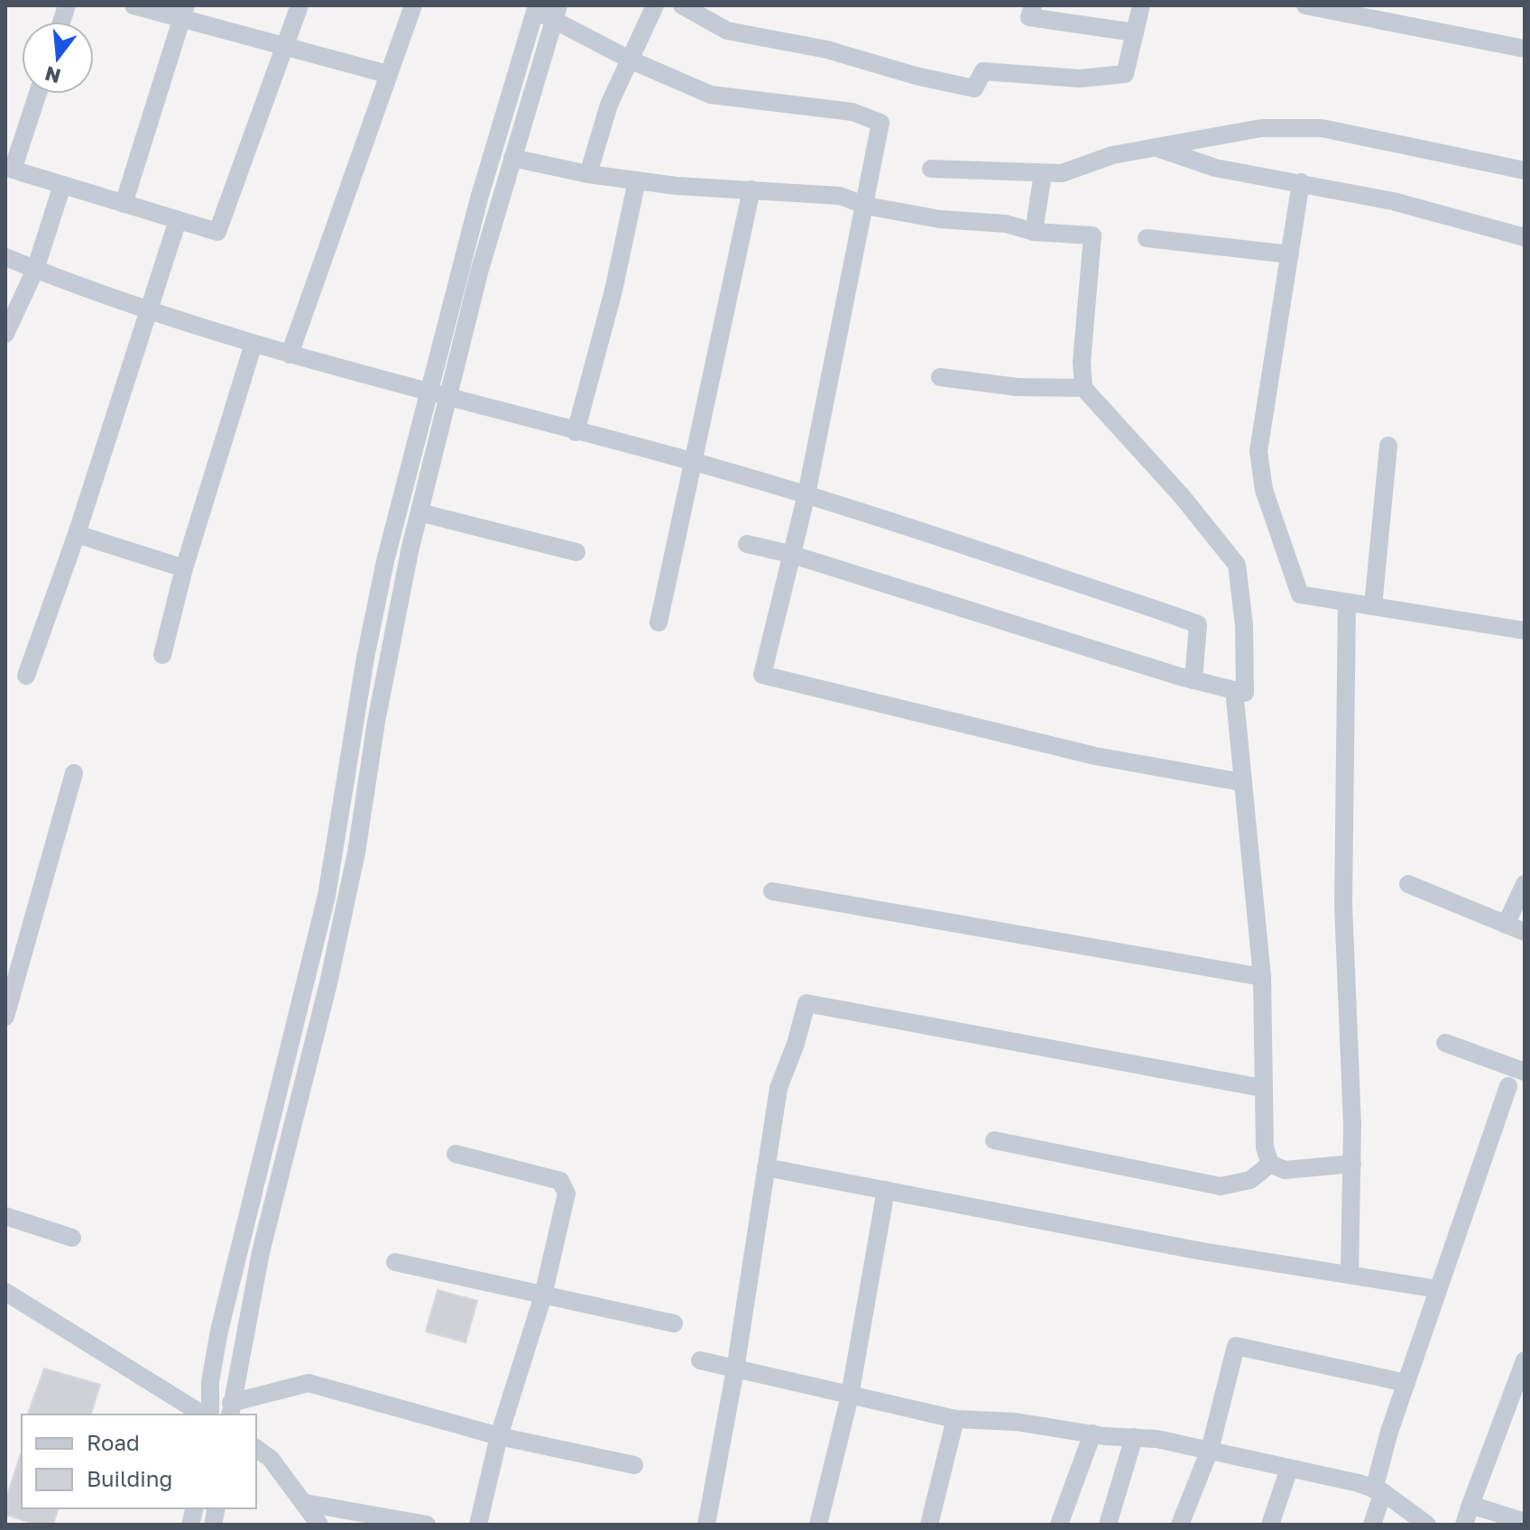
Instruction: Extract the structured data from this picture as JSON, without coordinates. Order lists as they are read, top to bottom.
{
  "legend": ["Road", "Building"],
  "north": "bottom"
}
